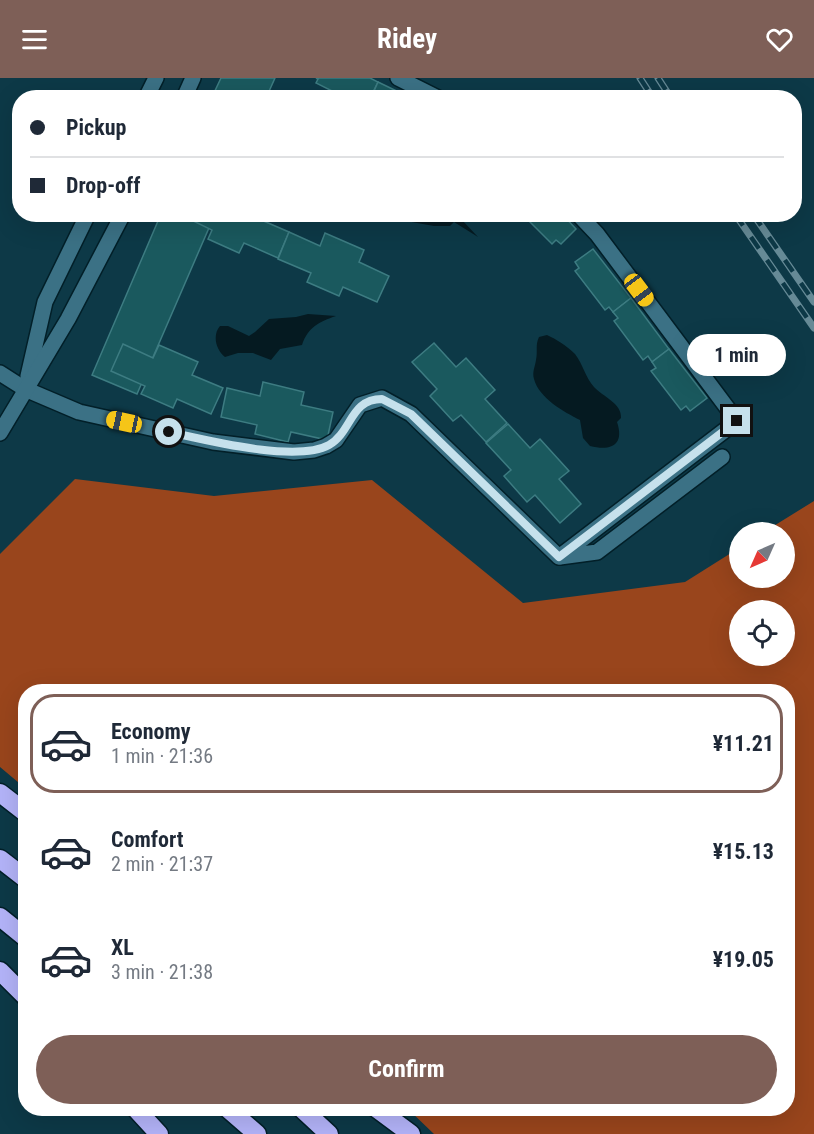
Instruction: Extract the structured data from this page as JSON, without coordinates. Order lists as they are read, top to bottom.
{
  "north": "bottom left",
  "page": {
    "header": "Ridey",
    "banner": ["Pickup", "Drop-off"],
    "bubble": "1 min",
    "list": [
      {
        "name": "Economy",
        "note": "1 min · 21:36",
        "value": "¥11.21"
      },
      {
        "name": "Comfort",
        "note": "2 min · 21:37",
        "value": "¥15.13"
      },
      {
        "name": "XL",
        "note": "3 min · 21:38",
        "value": "¥19.05"
      }
    ],
    "buttons": "Confirm"
  }
}
